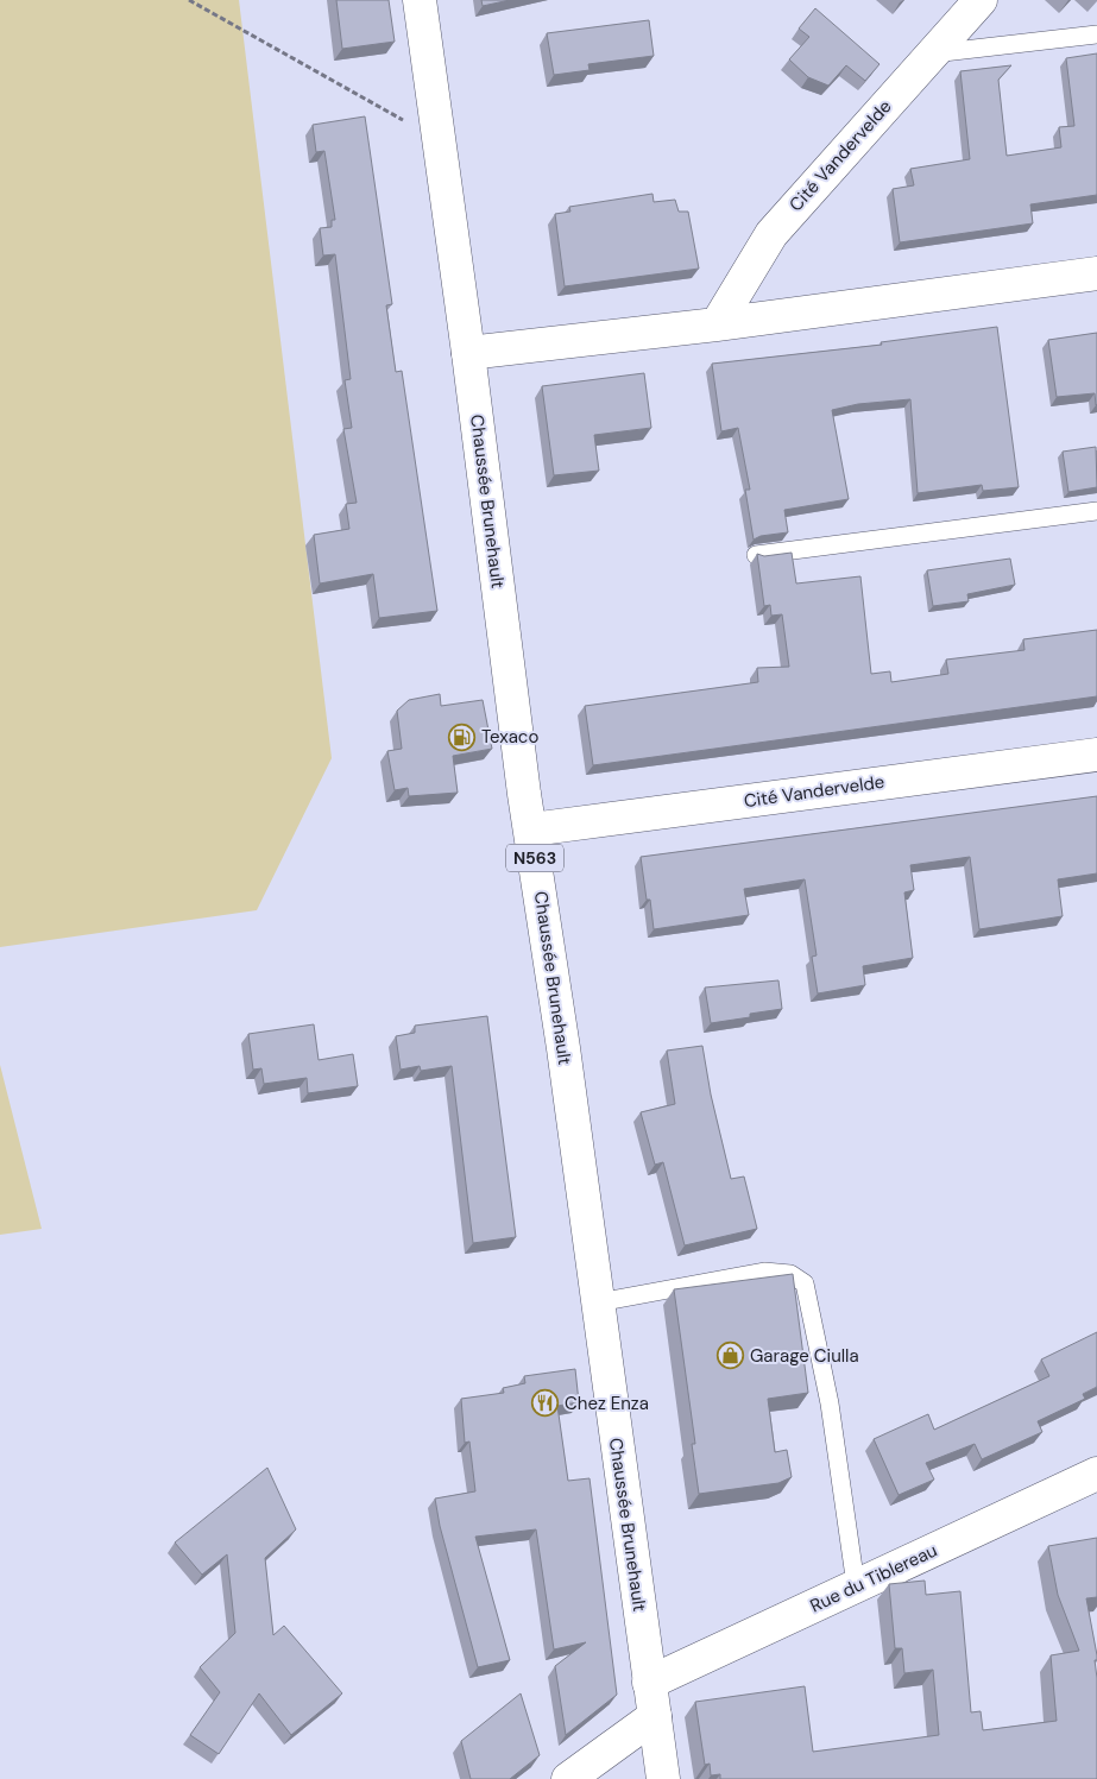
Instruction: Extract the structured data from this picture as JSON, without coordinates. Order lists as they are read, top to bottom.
{
  "streets": {
    "street": [
      "Cité Vandervelde",
      "Chaussée Brunehault",
      "N563",
      "Rue du Tiblereau"
    ]
  },
  "crossings": [
    ["Cité Vandervelde", "Chaussée Brunehault"],
    ["Chaussée Brunehault", "Rue du Tiblereau"]
  ],
  "places": {
    "fuel station": ["Texaco"],
    "shop": ["Garage Ciulla"],
    "restaurant": ["Chez Enza"]
  }
}
